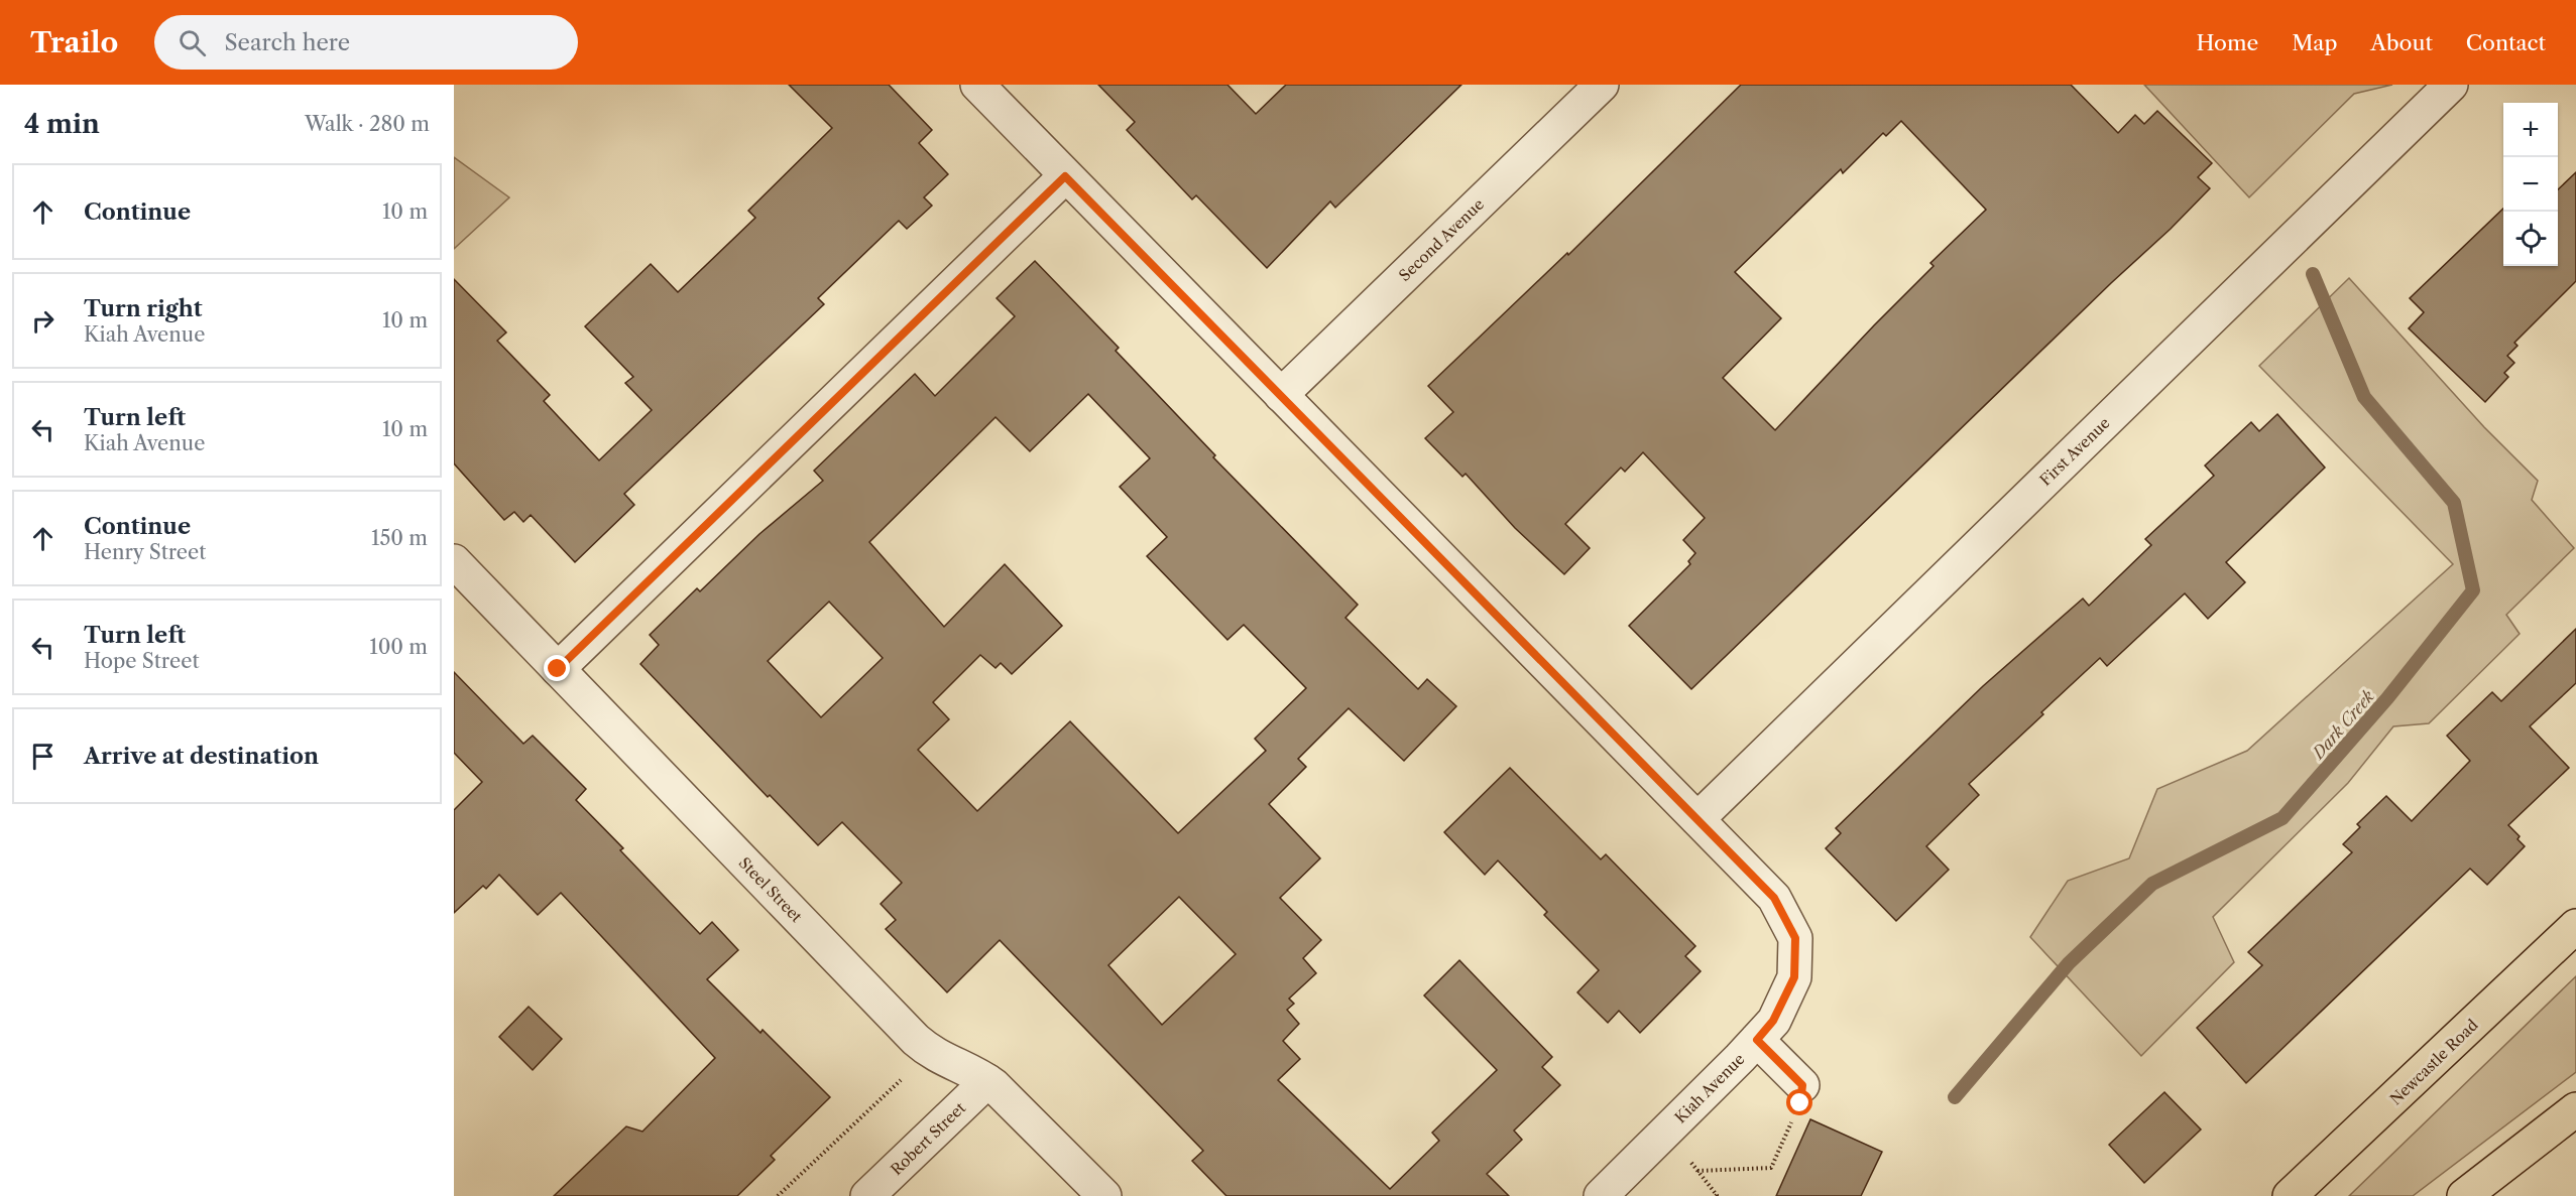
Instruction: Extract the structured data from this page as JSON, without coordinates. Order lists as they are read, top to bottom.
{
  "streets": {
    "highway": ["Newcastle Road"],
    "street": [
      "Second Avenue",
      "First Avenue",
      "Steel Street",
      "Kiah Avenue",
      "Robert Street"
    ]
  },
  "crossings": [
    ["Second Avenue", "Kiah Avenue"],
    ["First Avenue", "Kiah Avenue"],
    ["Steel Street", "Robert Street"]
  ],
  "water": ["Dark Creek"],
  "page": {
    "header": "Trailo",
    "search": "Search here",
    "nav": [
      "Home",
      "Map",
      "About",
      "Contact"
    ],
    "heading": ["4 min", "Walk · 280 m"],
    "map_buttons": ["+", "−"],
    "list": [
      ["Continue", "10 m"],
      ["Turn right", "Kiah Avenue", "10 m"],
      ["Turn left", "Kiah Avenue", "10 m"],
      ["Continue", "Henry Street", "150 m"],
      ["Turn left", "Hope Street", "100 m"],
      "Arrive at destination"
    ]
  }
}
